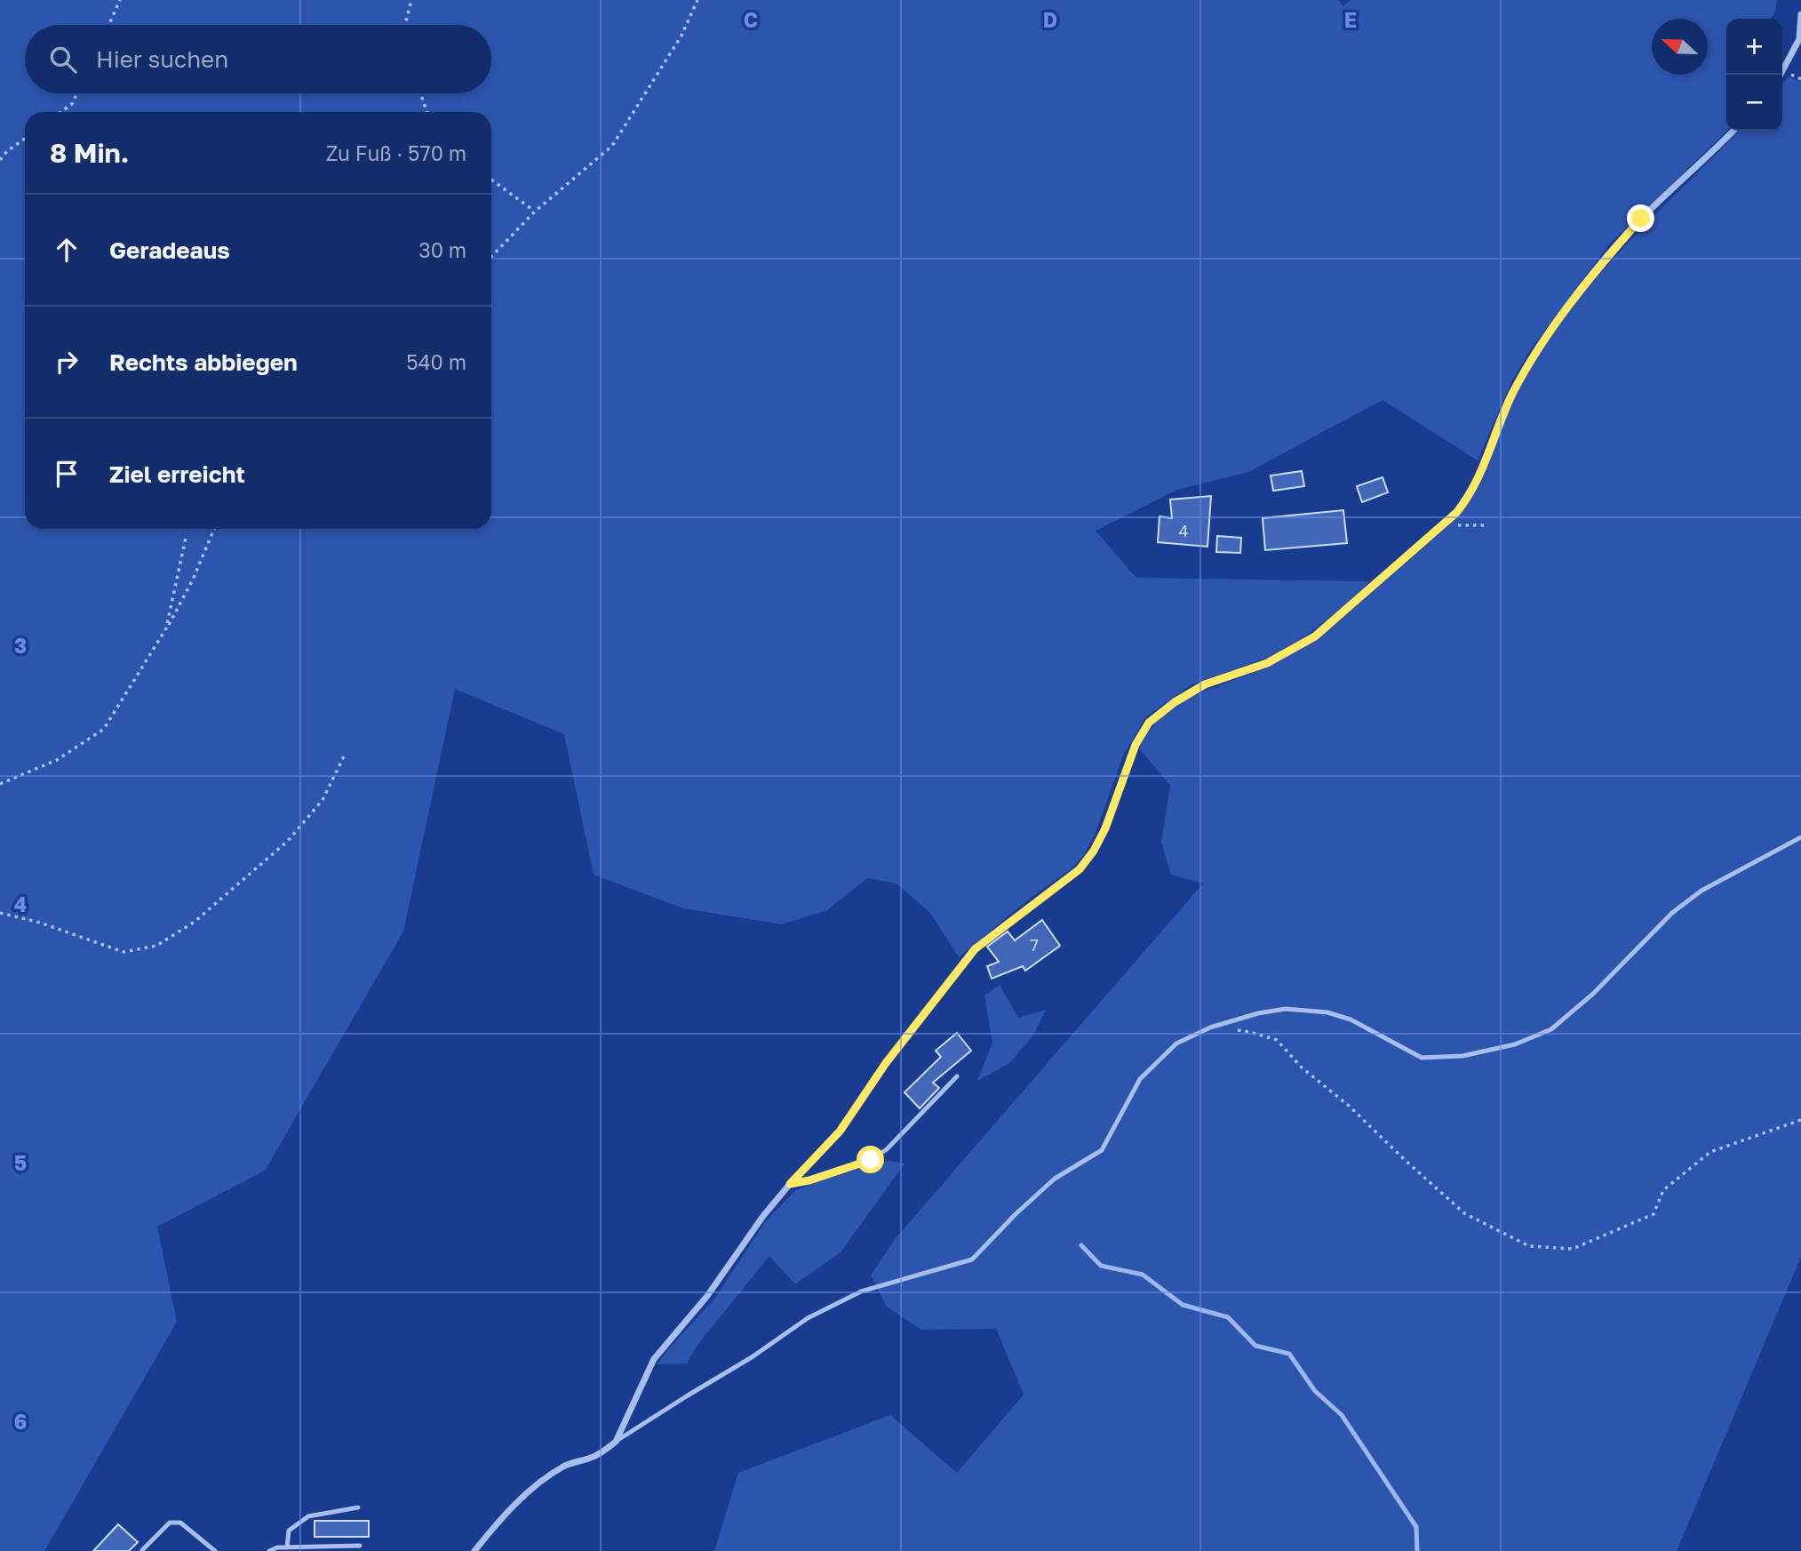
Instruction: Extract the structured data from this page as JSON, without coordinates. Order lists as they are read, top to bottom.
{
  "house_numbers": ["4", "7"],
  "north": "left",
  "page": {
    "map_buttons": ["+", "−"],
    "search": "Hier suchen",
    "heading": ["8 Min.", "Zu Fuß · 570 m"],
    "list": [
      ["Geradeaus", "30 m"],
      ["Rechts abbiegen", "540 m"],
      "Ziel erreicht"
    ]
  },
  "grid": {
    "columns": ["C", "D", "E"],
    "rows": [
      "3",
      "4",
      "5",
      "6"
    ]
  }
}
